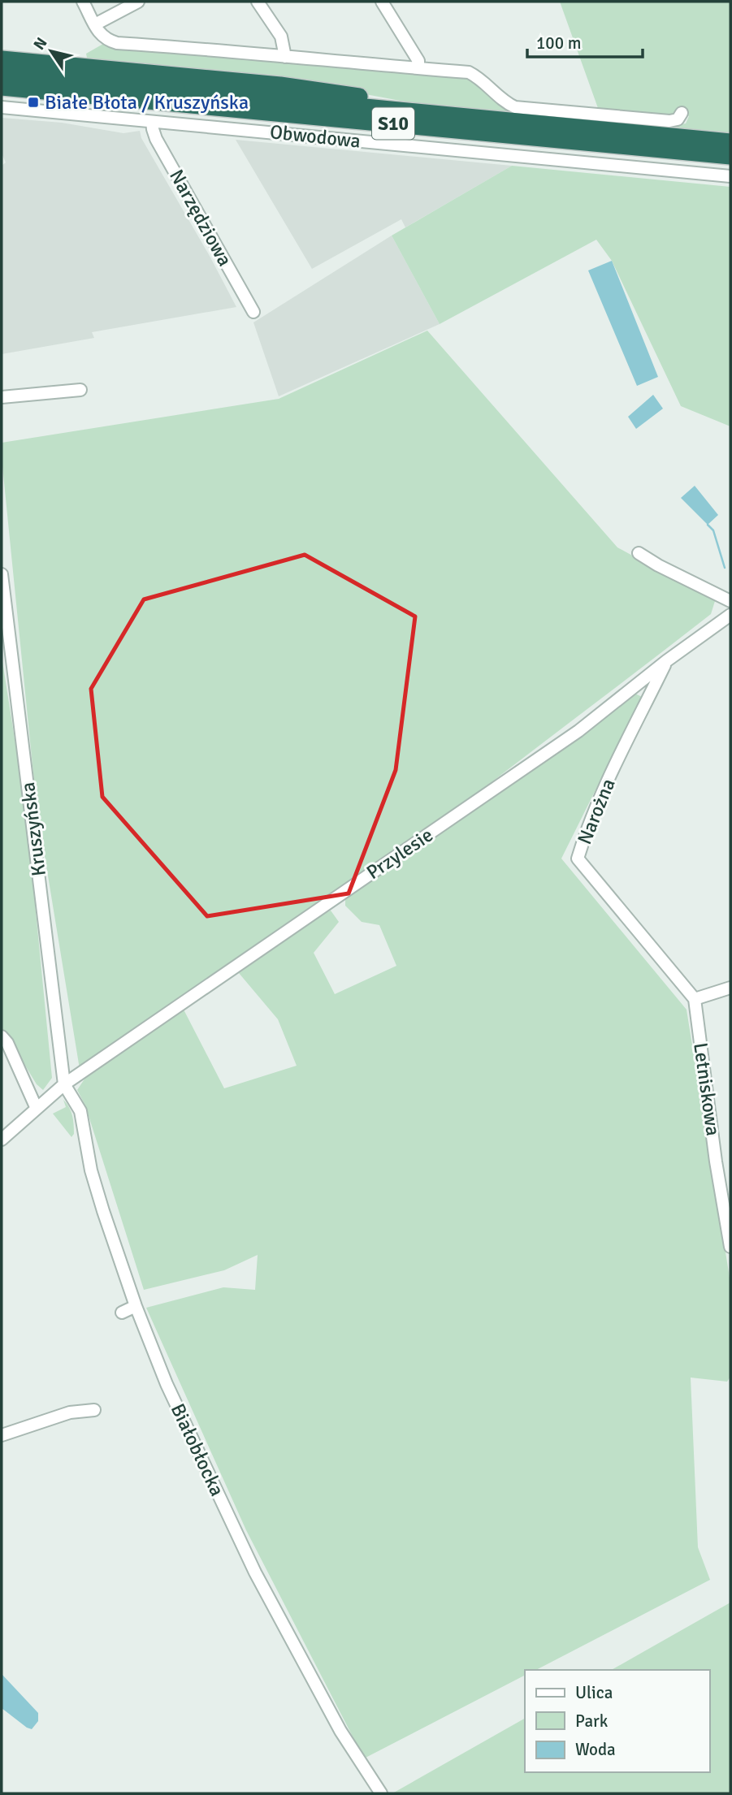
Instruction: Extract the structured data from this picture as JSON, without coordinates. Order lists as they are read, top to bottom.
{
  "streets": {
    "highway": ["S10"],
    "street": [
      "Obwodowa",
      "Narzędziowa",
      "Narożna",
      "Kruszyńska",
      "Przylesie",
      "Letniskowa",
      "Białobłocka"
    ]
  },
  "crossings": [
    ["Obwodowa", "Narzędziowa"],
    ["Narożna", "Przylesie"],
    ["Narożna", "Letniskowa"],
    ["Kruszyńska", "Przylesie"],
    ["Kruszyńska", "Białobłocka"],
    ["Przylesie", "Białobłocka"]
  ],
  "places": {
    "transit": ["Białe Błota / Kruszyńska"]
  },
  "legend": ["Ulica", "Park", "Woda"],
  "scale_bar": "100 m",
  "north": "top left"
}
